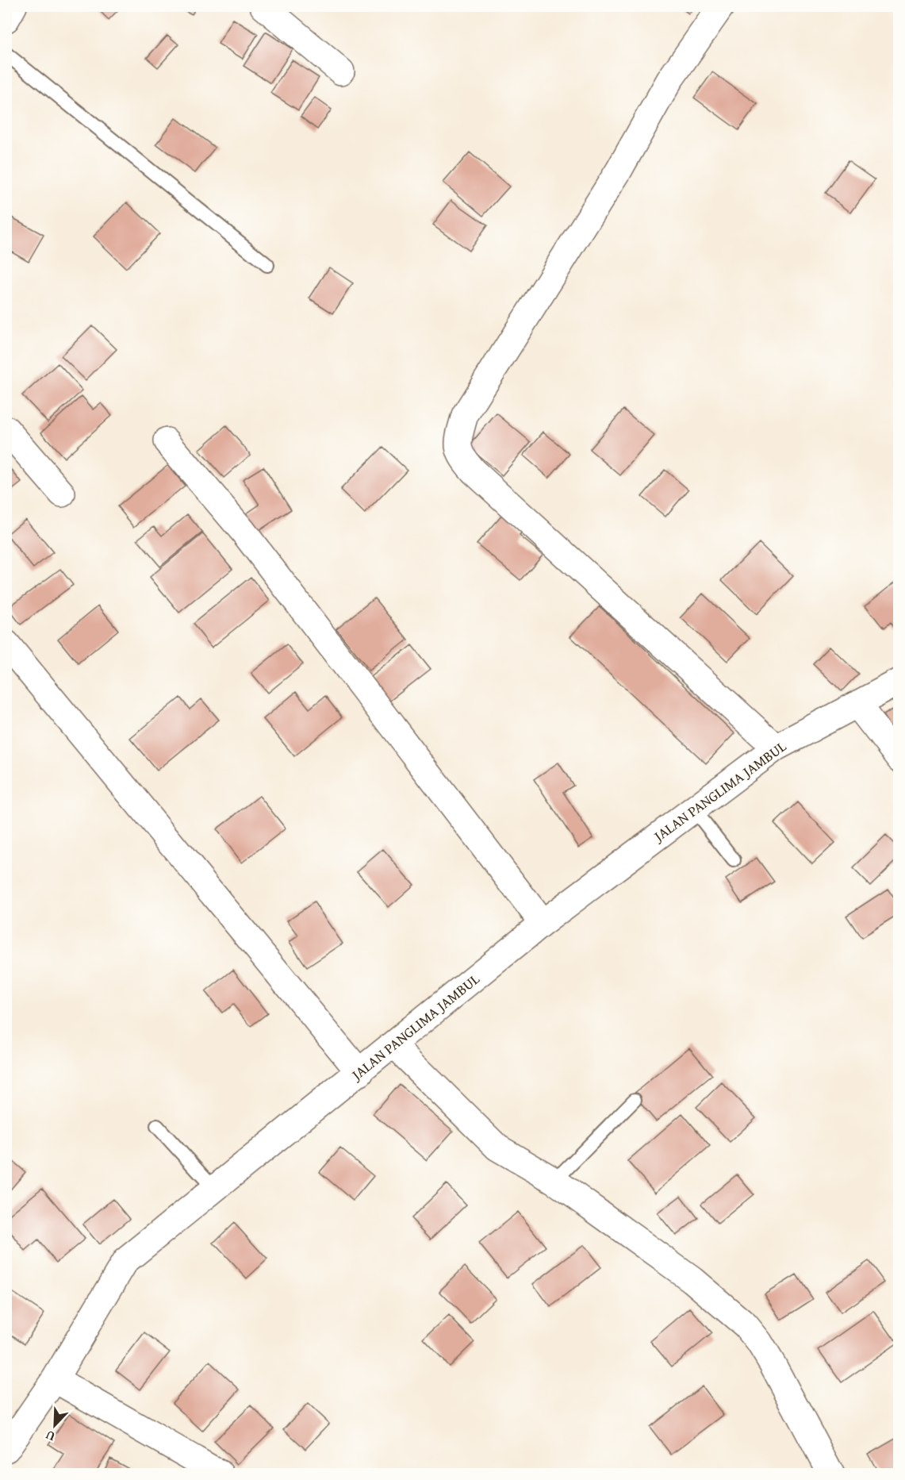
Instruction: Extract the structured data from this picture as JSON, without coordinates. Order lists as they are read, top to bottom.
{
  "streets": {
    "street": ["JALAN PANGLIMA JAMBUL"]
  },
  "north": "bottom left"
}
